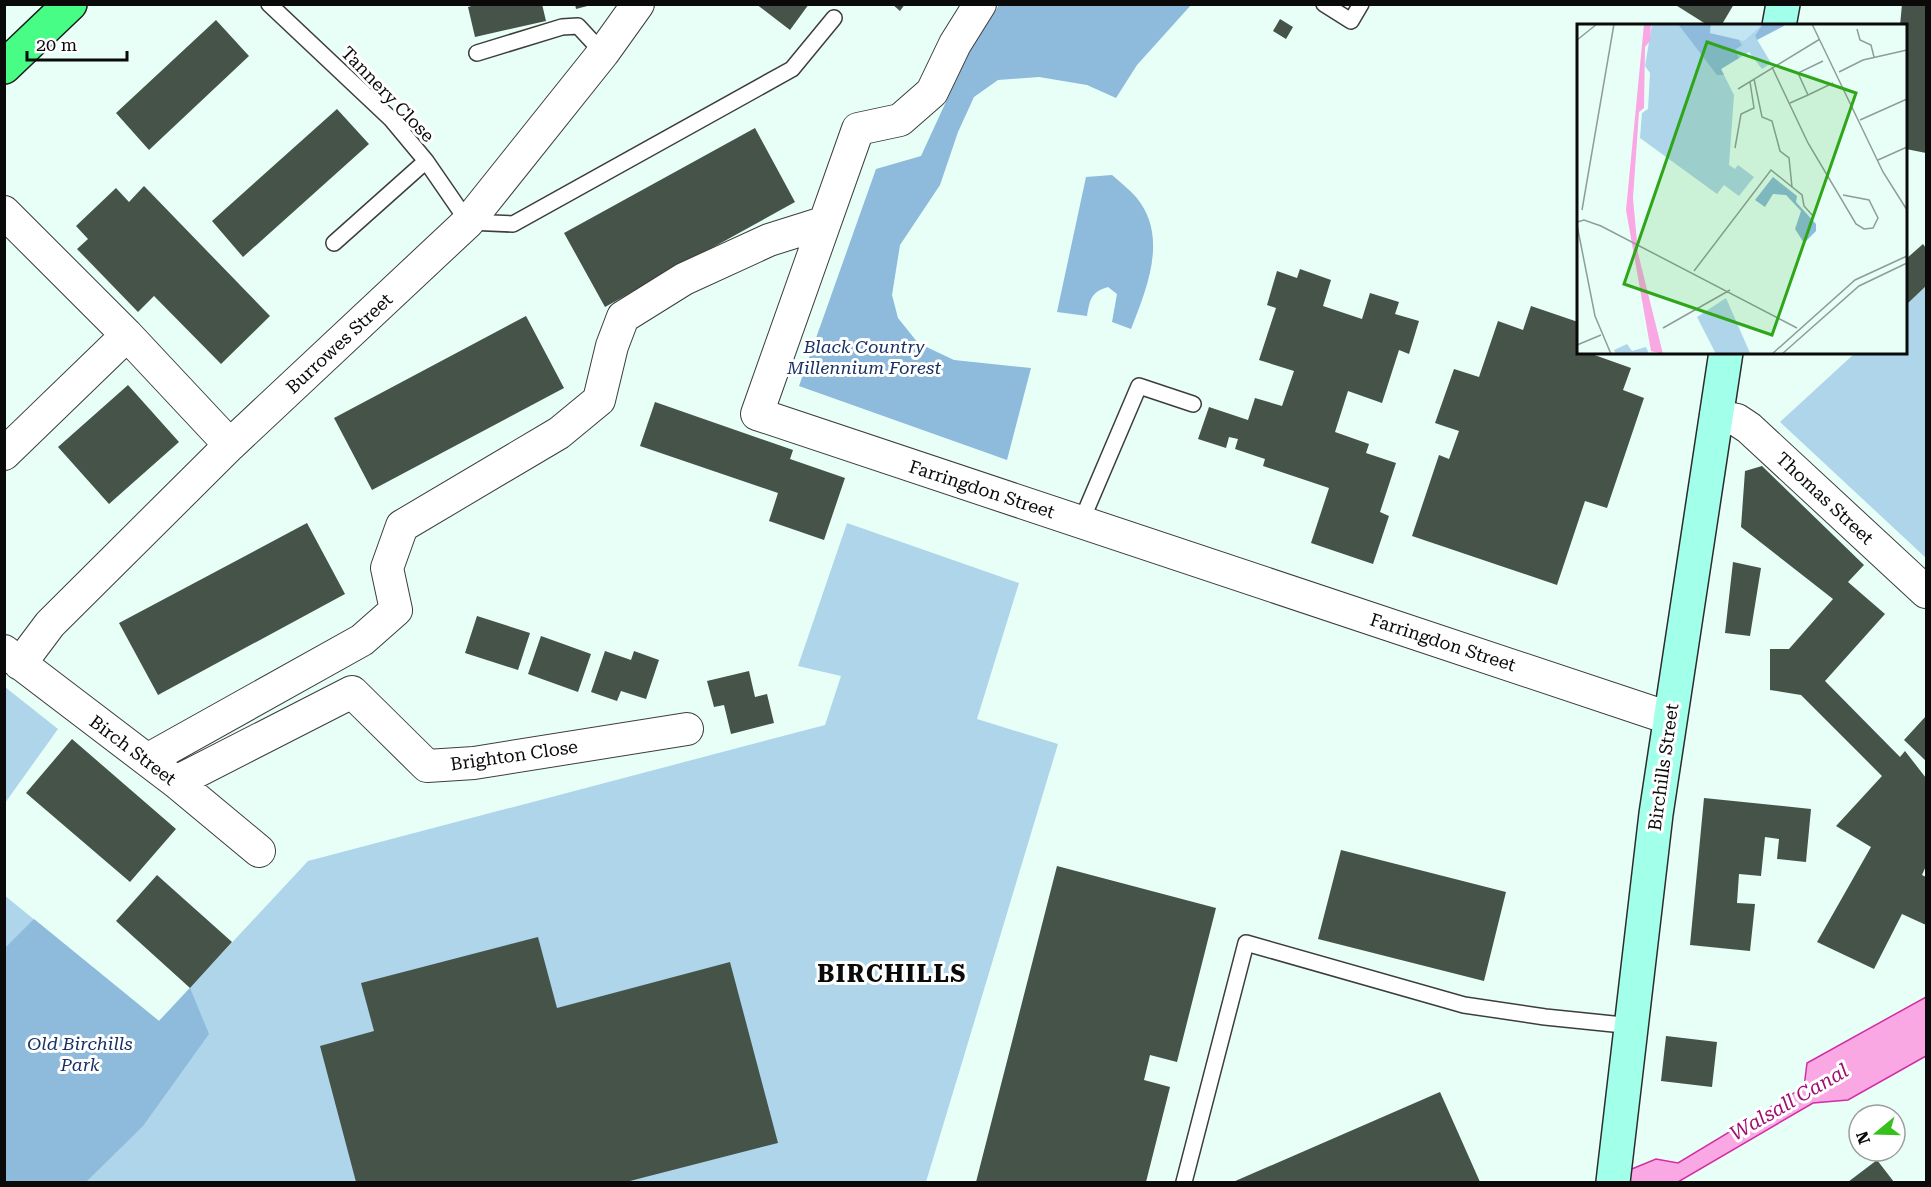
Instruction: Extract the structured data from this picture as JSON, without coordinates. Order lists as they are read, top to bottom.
{
  "streets": {
    "street": [
      "Burrowes Street",
      "Farringdon Street",
      "Thomas Street",
      "Birch Street",
      "Brighton Close",
      "Birchills Street"
    ],
    "lane": ["Tannery Close"]
  },
  "crossings": [
    ["Tannery Close", "Burrowes Street"],
    ["Burrowes Street", "Birch Street"],
    ["Farringdon Street", "Birchills Street"],
    ["Thomas Street", "Birchills Street"],
    ["Birch Street", "Brighton Close"]
  ],
  "districts": ["BIRCHILLS"],
  "water": ["Walsall Canal"],
  "parks": ["Black Country Millennium Forest", "Old Birchills Park"],
  "scale_bar": "20 m",
  "north": "left"
}
